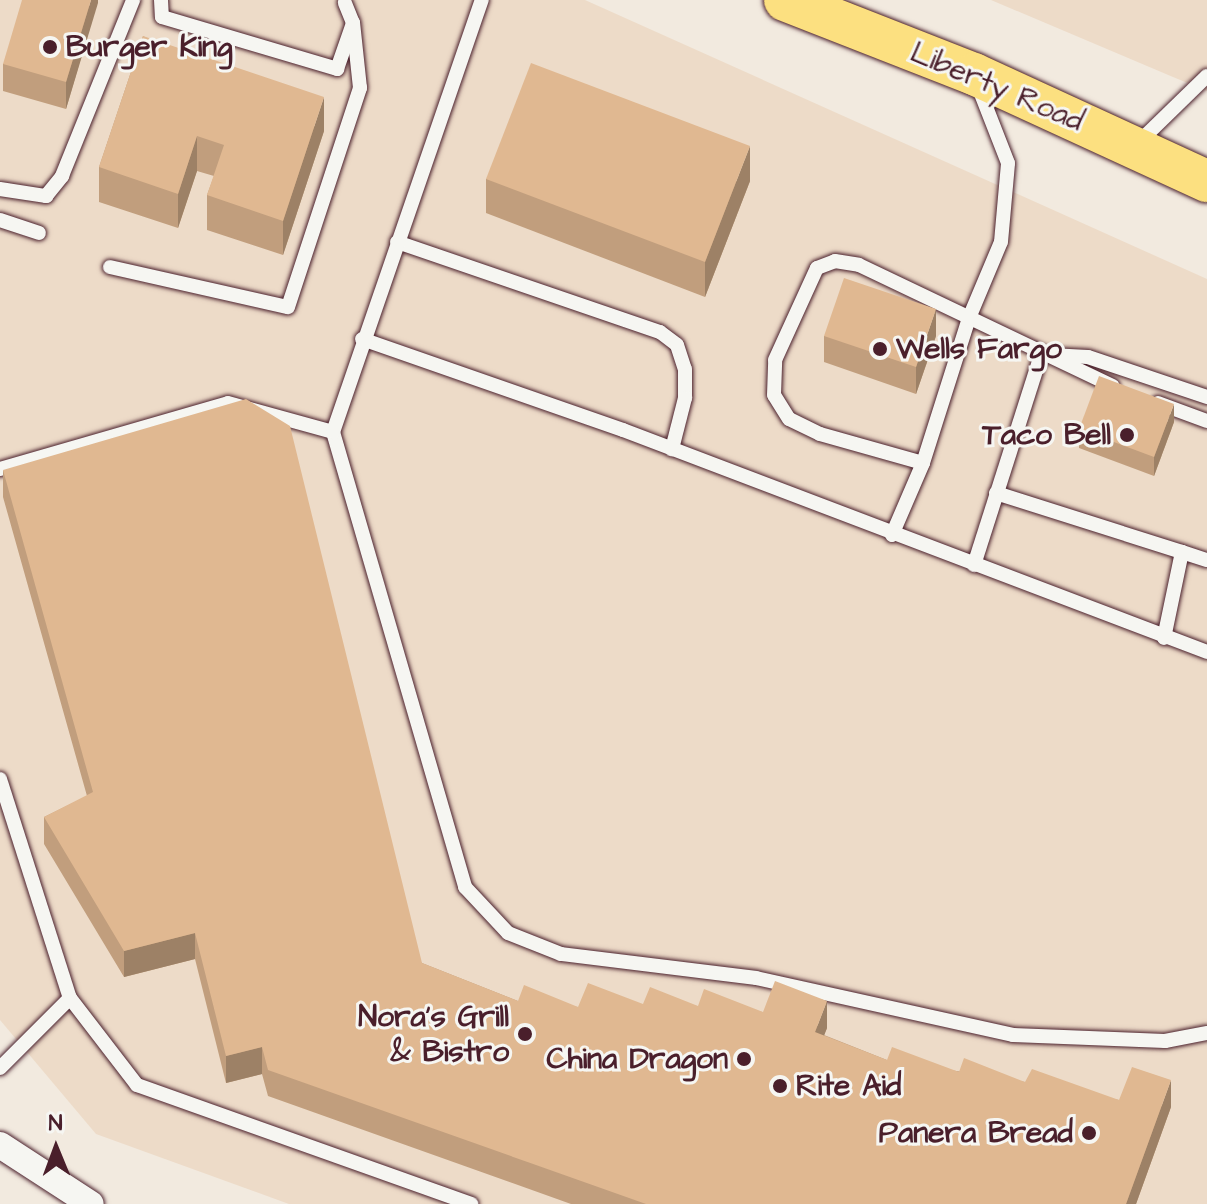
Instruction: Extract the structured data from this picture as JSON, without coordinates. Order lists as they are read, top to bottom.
{
  "streets": {
    "main road": ["Liberty Road"]
  },
  "places": [
    "Burger King",
    "Wells Fargo",
    "Taco Bell",
    "Nora’s Grill & Bistro",
    "China Dragon",
    "Rite Aid",
    "Panera Bread"
  ],
  "north": "top"
}
